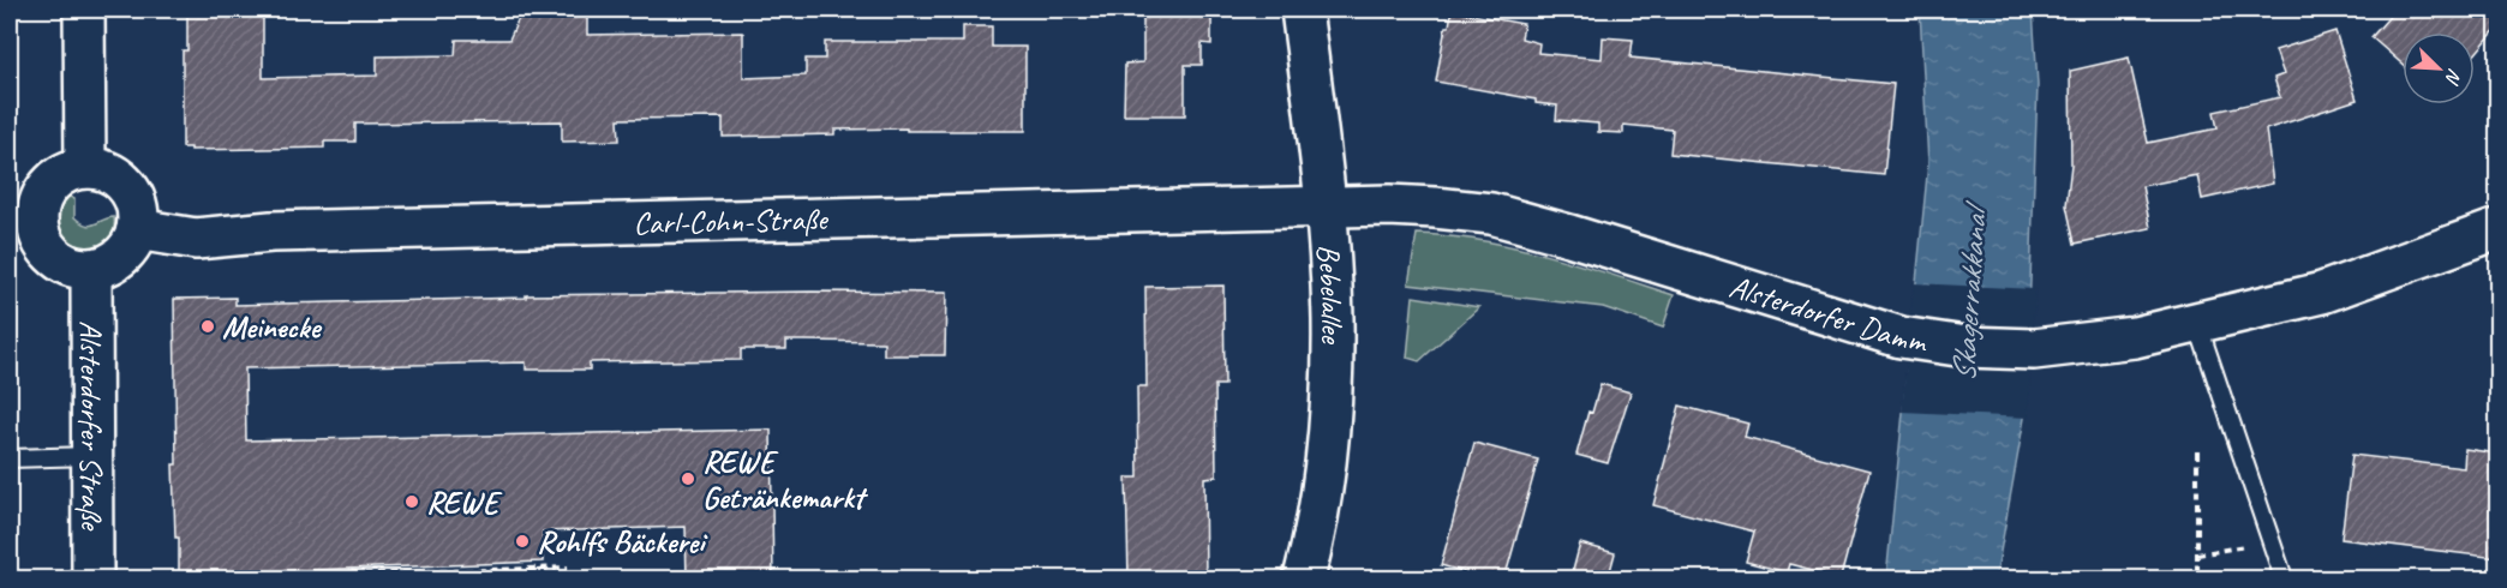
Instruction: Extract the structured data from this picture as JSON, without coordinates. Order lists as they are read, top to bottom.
{
  "streets": {
    "street": [
      "Carl-Cohn-Straße",
      "Bebelallee",
      "Alsterdorfer Damm",
      "Alsterdorfer Straße"
    ]
  },
  "crossings": [
    ["Carl-Cohn-Straße", "Bebelallee"],
    ["Carl-Cohn-Straße", "Alsterdorfer Damm"],
    ["Carl-Cohn-Straße", "Alsterdorfer Straße"],
    ["Bebelallee", "Alsterdorfer Damm"]
  ],
  "water": ["Skagerrakkanal"],
  "places": [
    "Meinecke",
    "REWE Getränkemarkt",
    "REWE",
    "Rohlfs Bäckerei"
  ],
  "north": "bottom right"
}
